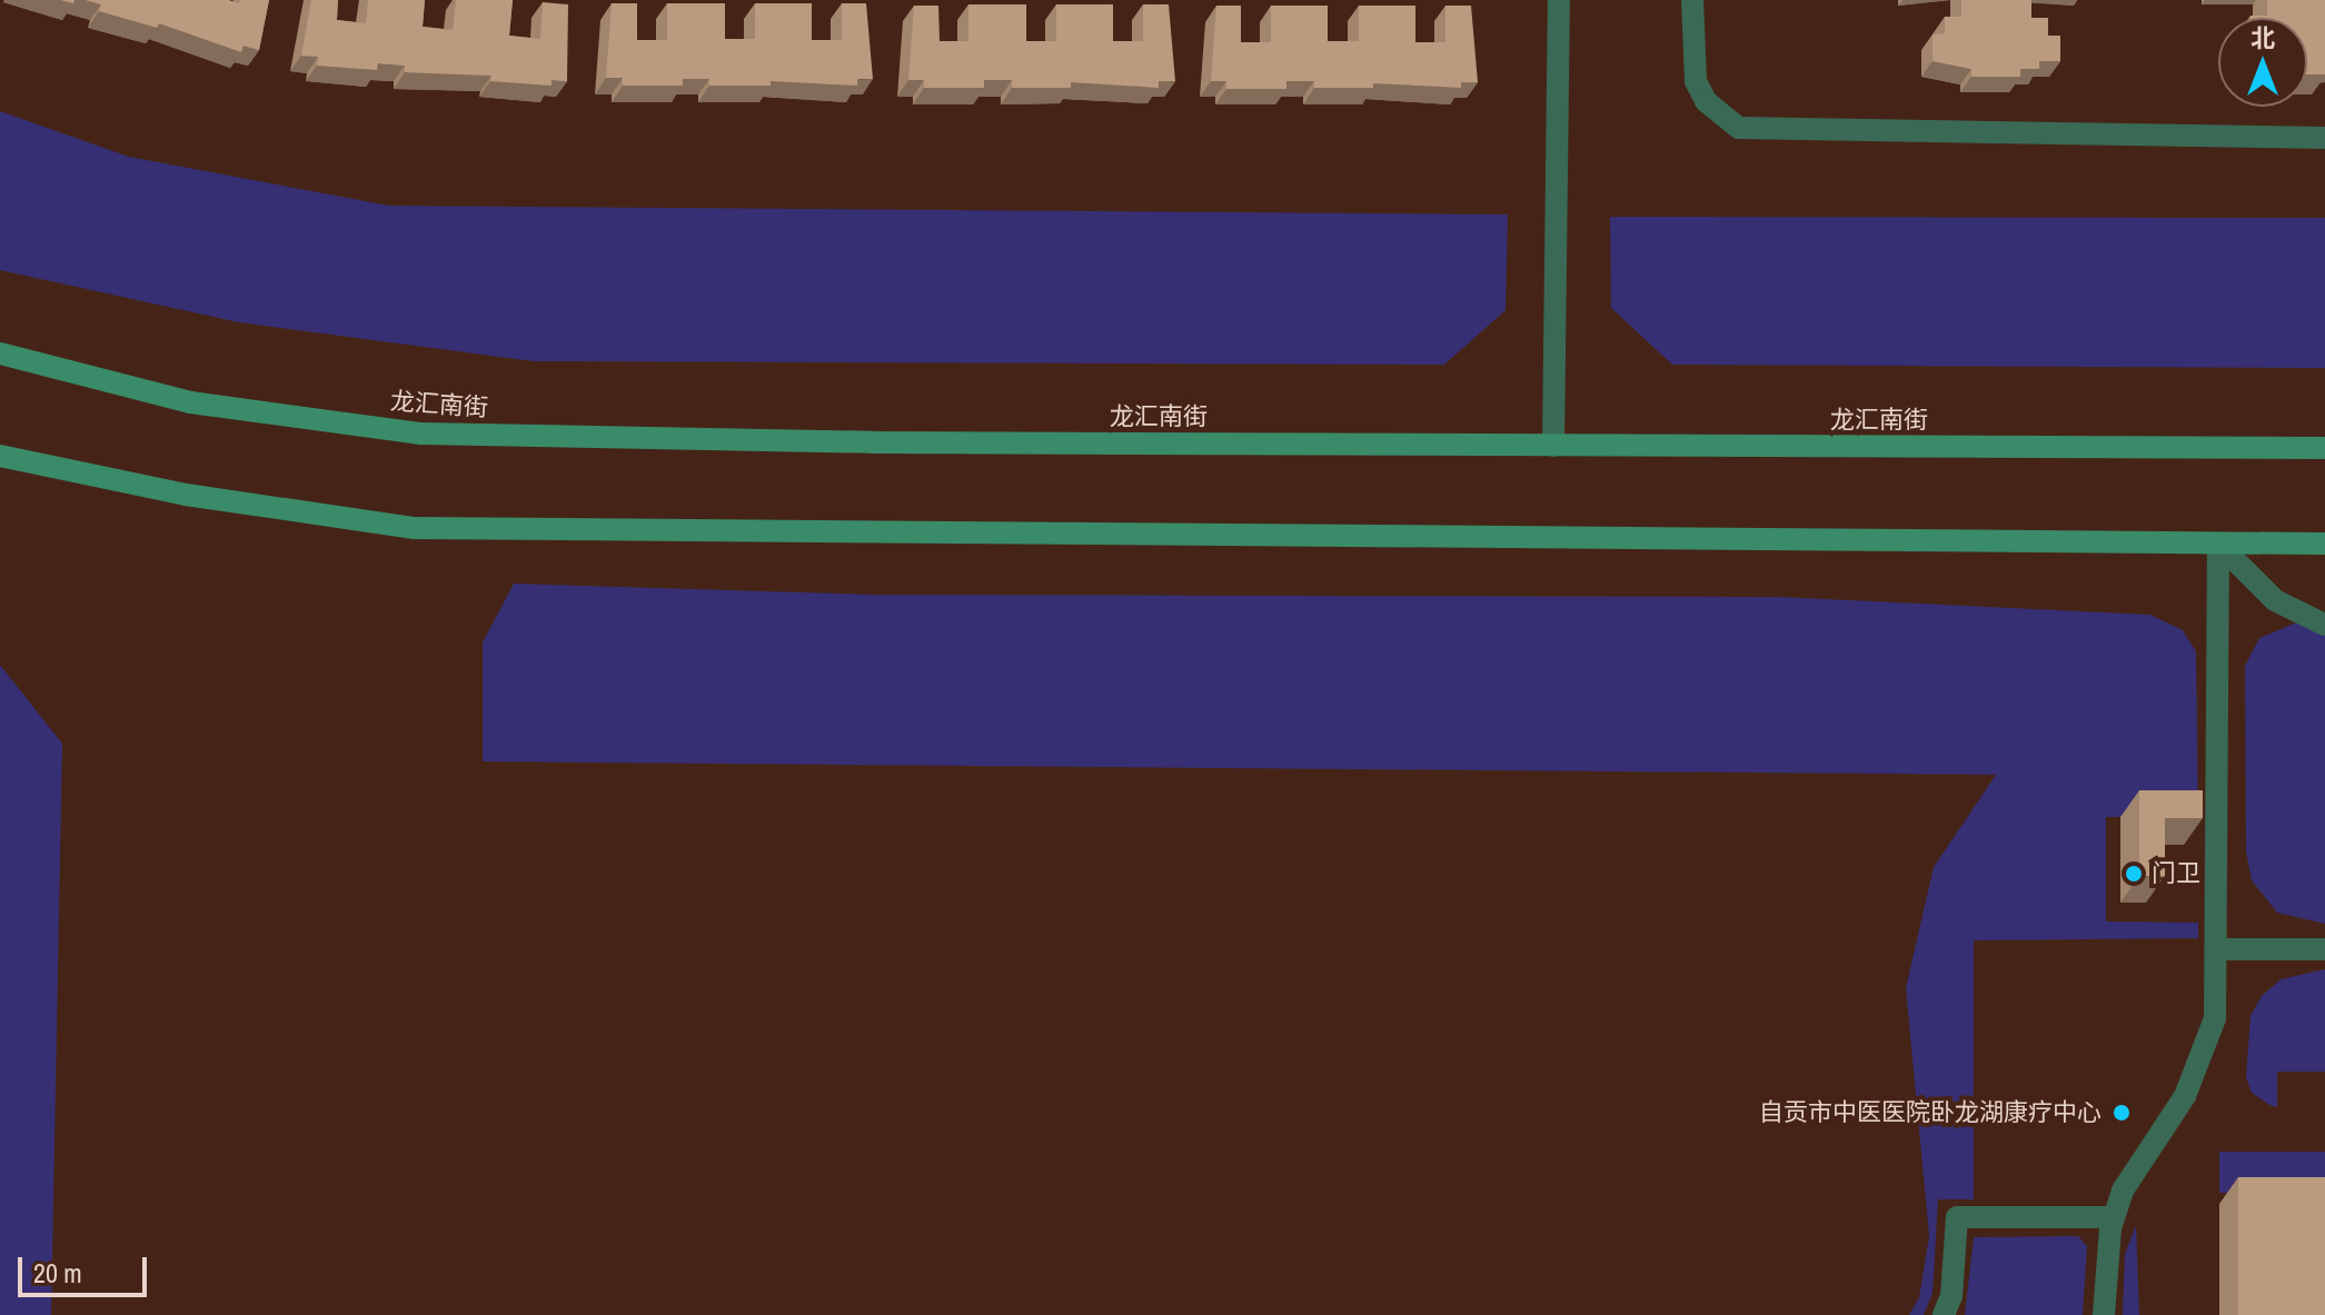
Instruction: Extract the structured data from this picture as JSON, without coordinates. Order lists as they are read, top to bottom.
{
  "streets": {
    "main road": ["龙汇南街"]
  },
  "places": ["门卫", "自贡市中医医院卧龙湖康疗中心"],
  "scale_bar": "20 m",
  "north": "top"
}
